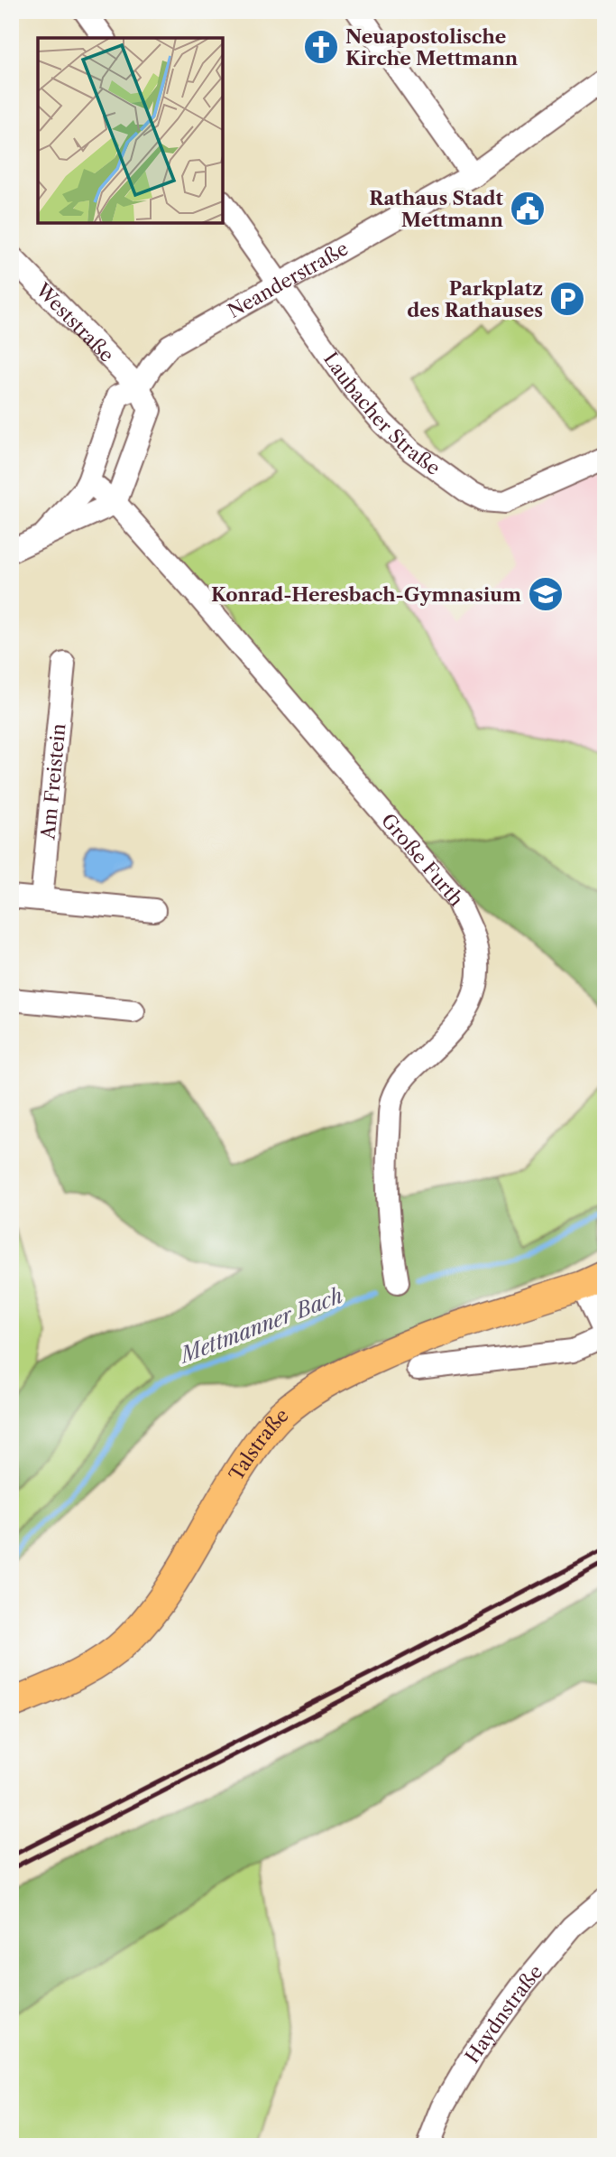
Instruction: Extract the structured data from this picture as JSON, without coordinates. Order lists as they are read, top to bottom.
{
  "streets": {
    "main road": ["Talstraße"],
    "street": [
      "Neanderstraße",
      "Weststraße",
      "Laubacher Straße",
      "Am Freistein",
      "Große Furth",
      "Haydnstraße"
    ]
  },
  "crossings": [
    ["Neanderstraße", "Weststraße"],
    ["Neanderstraße", "Laubacher Straße"],
    ["Neanderstraße", "Große Furth"]
  ],
  "water": ["Mettmanner Bach"],
  "places": {
    "church": ["Neuapostolische Kirche Mettmann"],
    "public building": ["Rathaus Stadt Mettmann"],
    "parking": ["Parkplatz des Rathauses"],
    "school or university": ["Konrad-Heresbach-Gymnasium"]
  }
}
